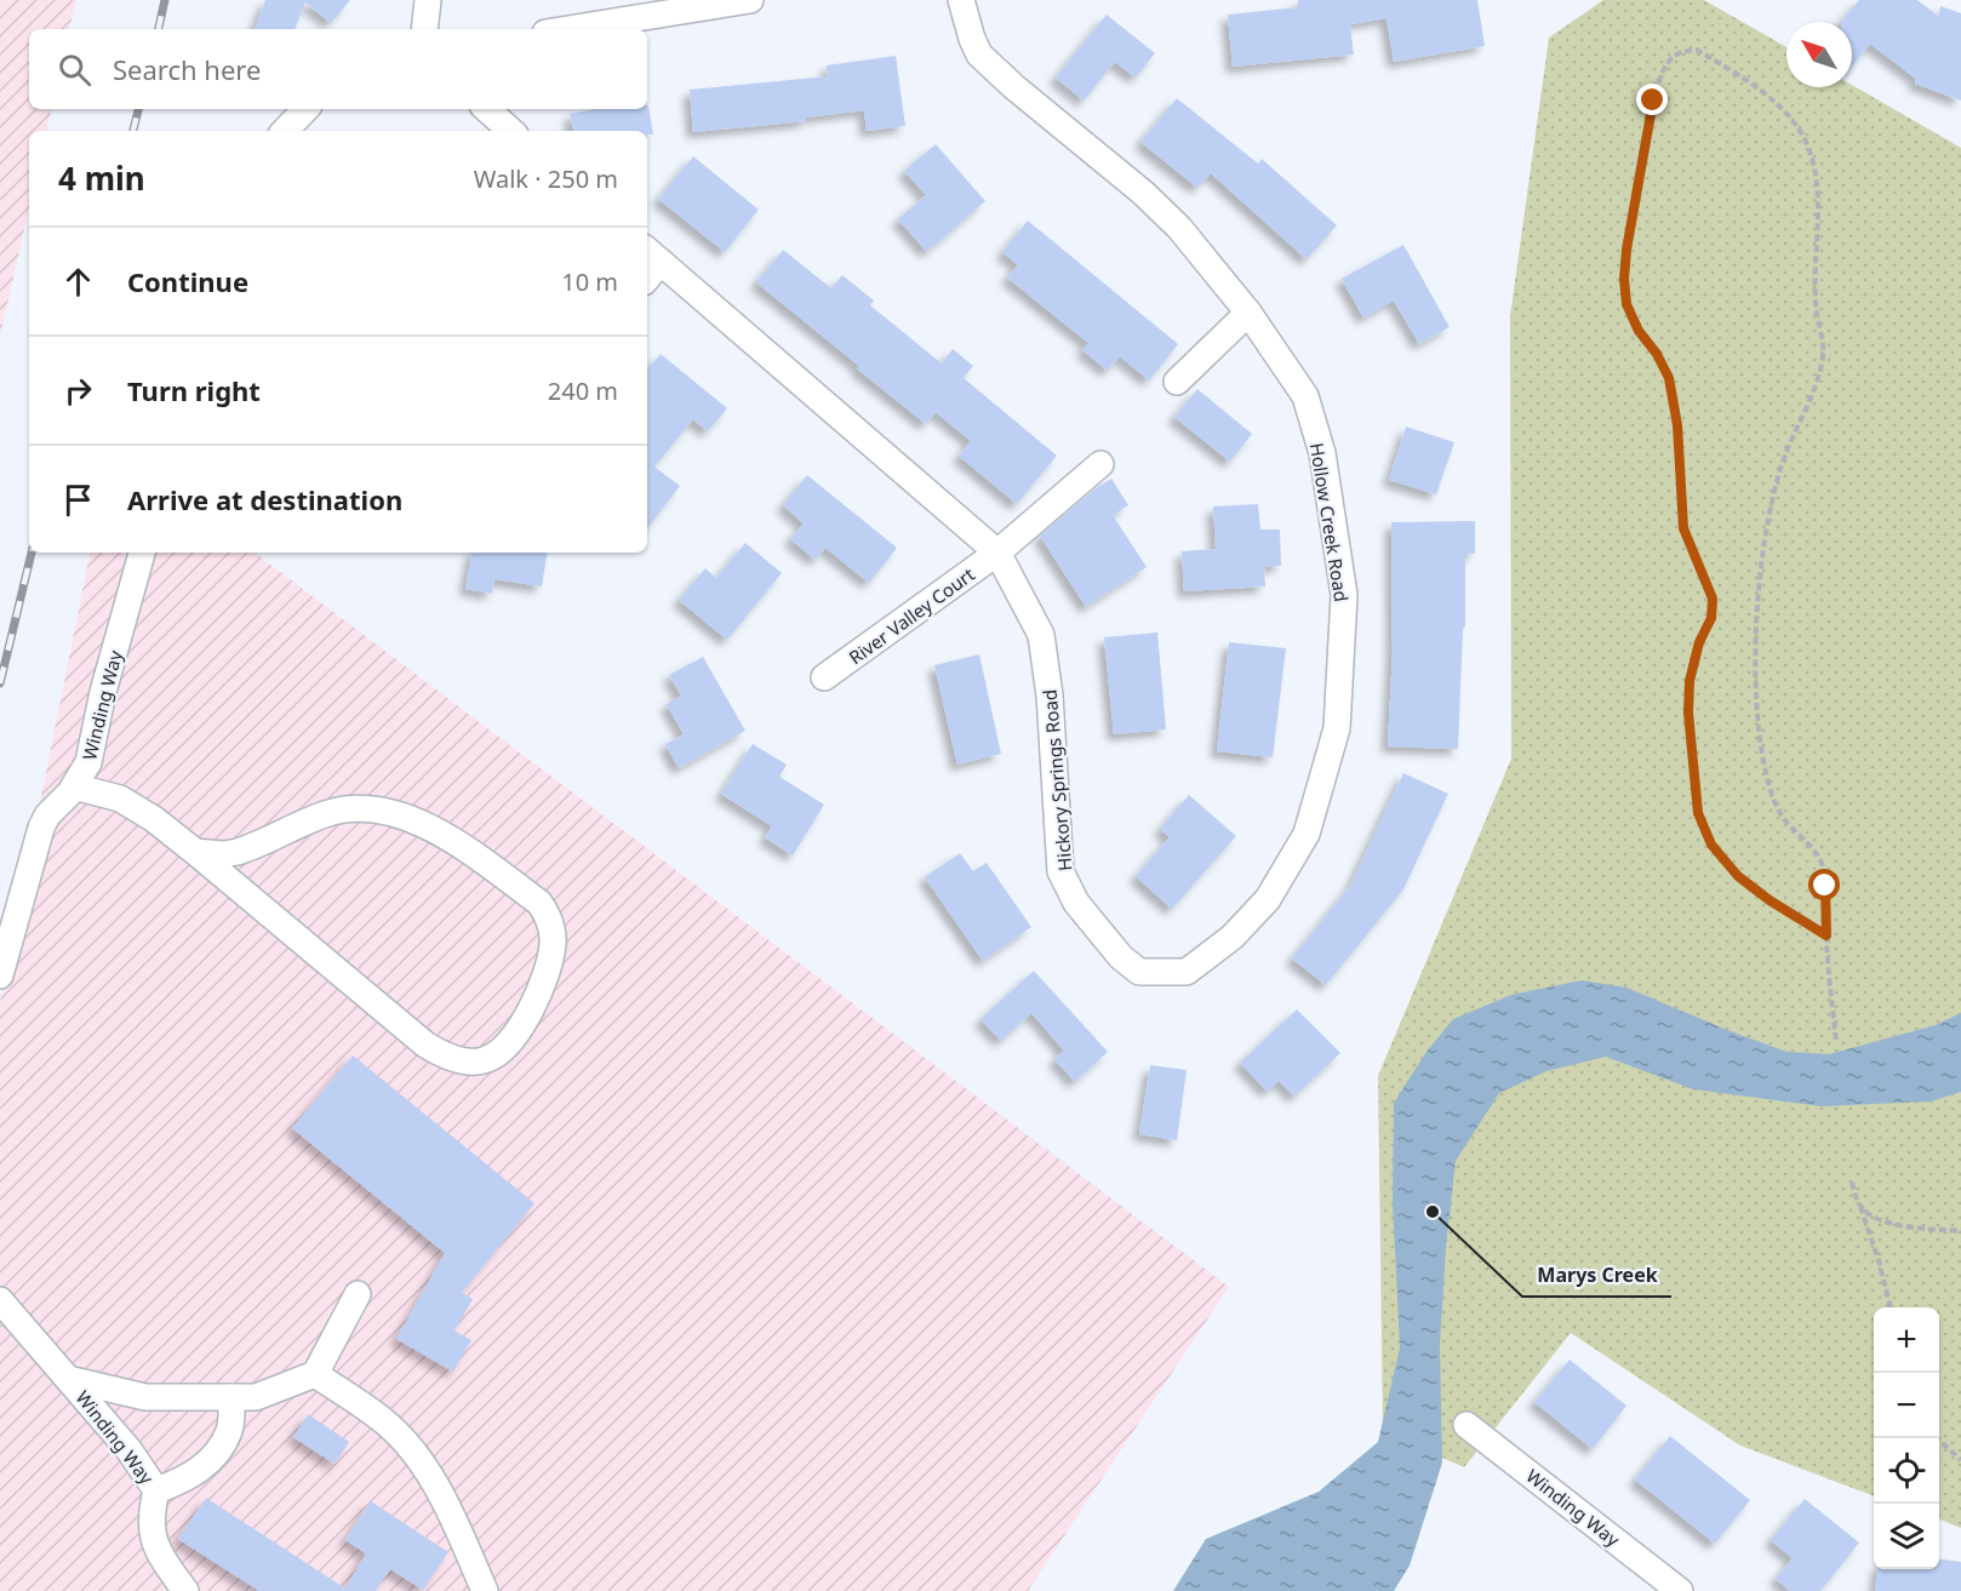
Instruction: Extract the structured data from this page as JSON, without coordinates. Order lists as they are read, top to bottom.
{
  "streets": {
    "street": [
      "Hollow Creek Road",
      "River Valley Court",
      "Winding Way",
      "Hickory Springs Road"
    ]
  },
  "crossings": [
    ["Hollow Creek Road", "Hickory Springs Road"],
    ["River Valley Court", "Hickory Springs Road"]
  ],
  "places": ["Marys Creek"],
  "north": "top left",
  "page": {
    "search": "Search here",
    "heading": ["4 min", "Walk · 250 m"],
    "list": [
      ["Continue", "10 m"],
      ["Turn right", "240 m"],
      "Arrive at destination"
    ],
    "map_buttons": ["+", "−"]
  }
}
